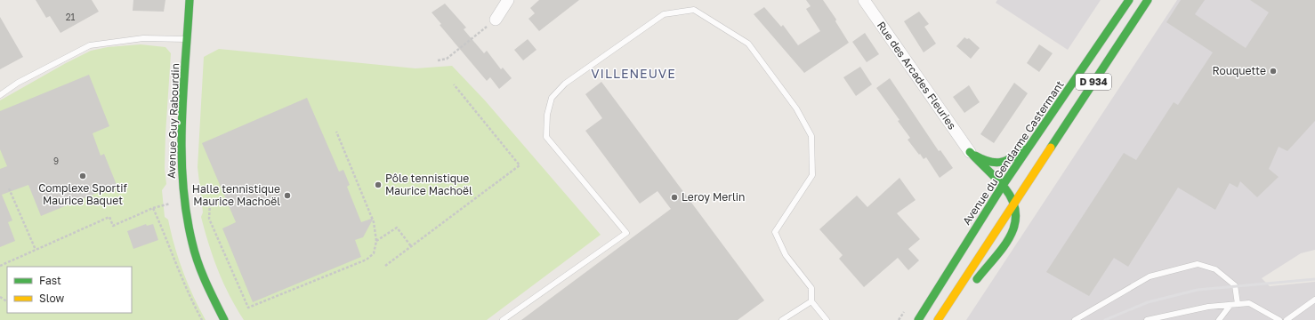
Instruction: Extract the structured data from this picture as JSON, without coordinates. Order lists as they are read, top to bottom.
{
  "streets": {
    "main road": ["D 934", "Avenue Guy Rabourdin", "Avenue du Gendarme Castermant"],
    "street": ["Rue des Arcades Fleuries"]
  },
  "districts": ["VILLENEUVE"],
  "places": [
    "Rouquette",
    "Complexe Sportif Maurice Baquet",
    "Pôle tennistique Maurice Machoël",
    "Halle tennistique Maurice Machoël",
    "Leroy Merlin"
  ],
  "house_numbers": ["21", "9"],
  "legend": ["Fast", "Slow"]
}
